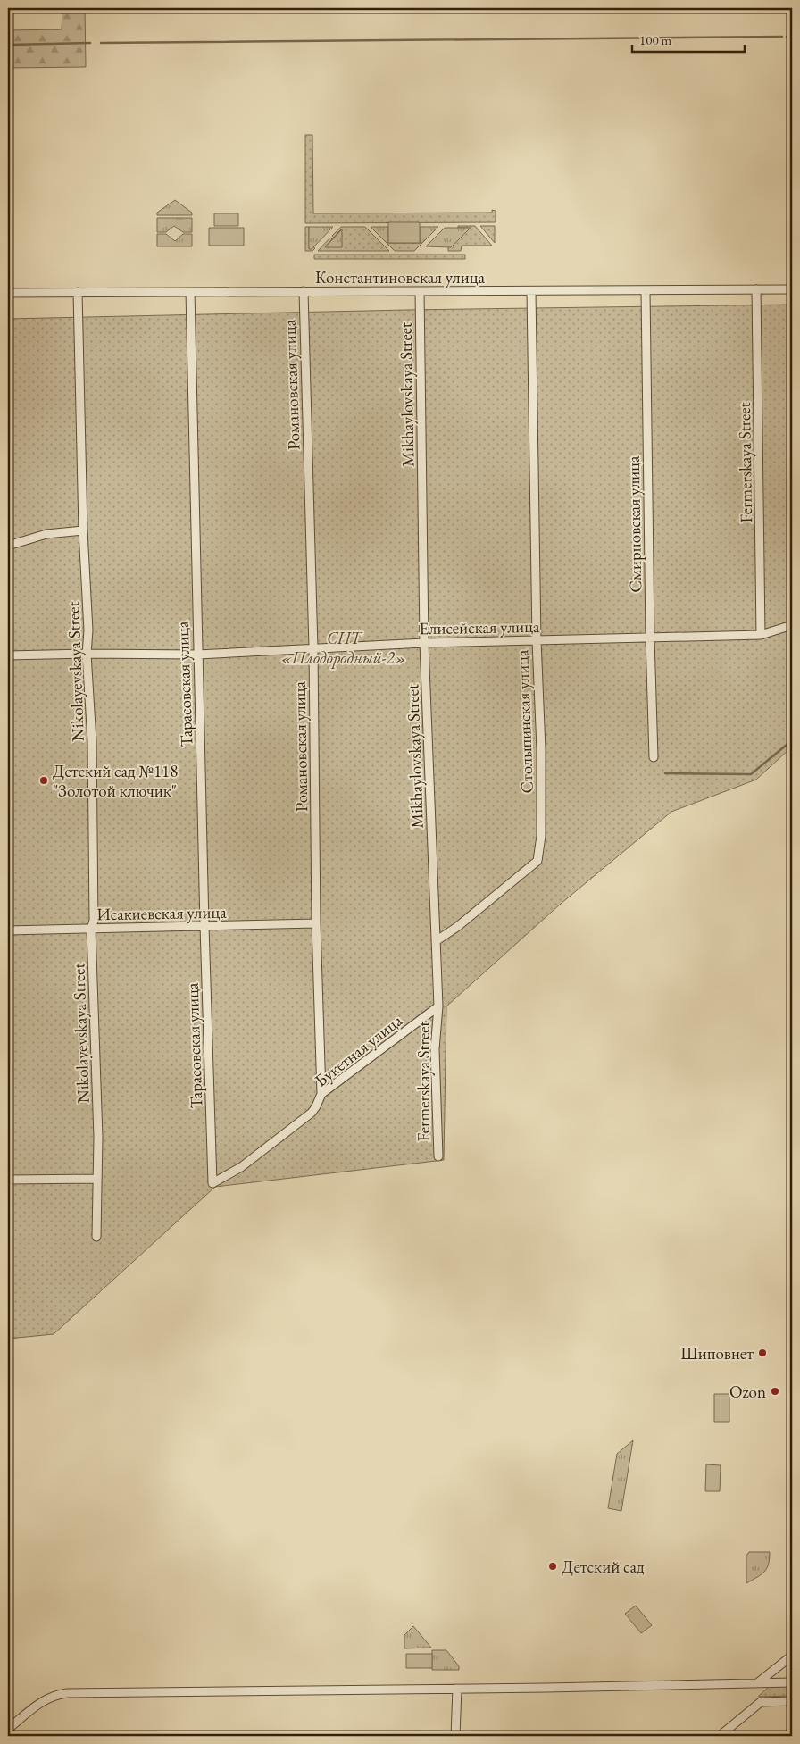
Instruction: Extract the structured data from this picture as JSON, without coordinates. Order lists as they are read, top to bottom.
{
  "streets": {
    "street": [
      "Константиновская улица",
      "Романовская улица",
      "Mikhaylovskaya Street",
      "Fermerskaya Street",
      "Смирновская улица",
      "Елисейская улица",
      "Nikolayevskaya Street",
      "Тарасовская улица",
      "Столыпинская улица",
      "Исакиевская улица",
      "Букетная улица"
    ]
  },
  "crossings": [
    ["Константиновская улица", "Романовская улица"],
    ["Константиновская улица", "Mikhaylovskaya Street"],
    ["Константиновская улица", "Fermerskaya Street"],
    ["Константиновская улица", "Смирновская улица"],
    ["Константиновская улица", "Nikolayevskaya Street"],
    ["Константиновская улица", "Тарасовская улица"],
    ["Константиновская улица", "Столыпинская улица"],
    ["Романовская улица", "Елисейская улица"],
    ["Романовская улица", "Исакиевская улица"],
    ["Романовская улица", "Букетная улица"],
    ["Mikhaylovskaya Street", "Fermerskaya Street"],
    ["Mikhaylovskaya Street", "Елисейская улица"],
    ["Mikhaylovskaya Street", "Столыпинская улица"],
    ["Mikhaylovskaya Street", "Букетная улица"],
    ["Fermerskaya Street", "Елисейская улица"],
    ["Fermerskaya Street", "Букетная улица"],
    ["Смирновская улица", "Елисейская улица"],
    ["Елисейская улица", "Nikolayevskaya Street"],
    ["Елисейская улица", "Тарасовская улица"],
    ["Елисейская улица", "Столыпинская улица"],
    ["Nikolayevskaya Street", "Исакиевская улица"],
    ["Тарасовская улица", "Исакиевская улица"],
    ["Тарасовская улица", "Букетная улица"]
  ],
  "parks": ["СНТ «Плодородный-2»"],
  "places": [
    "Детский сад №118 \"Золотой ключик\"",
    "Шиповнет",
    "Ozon",
    "Детский сад"
  ],
  "scale_bar": "100 m"
}
